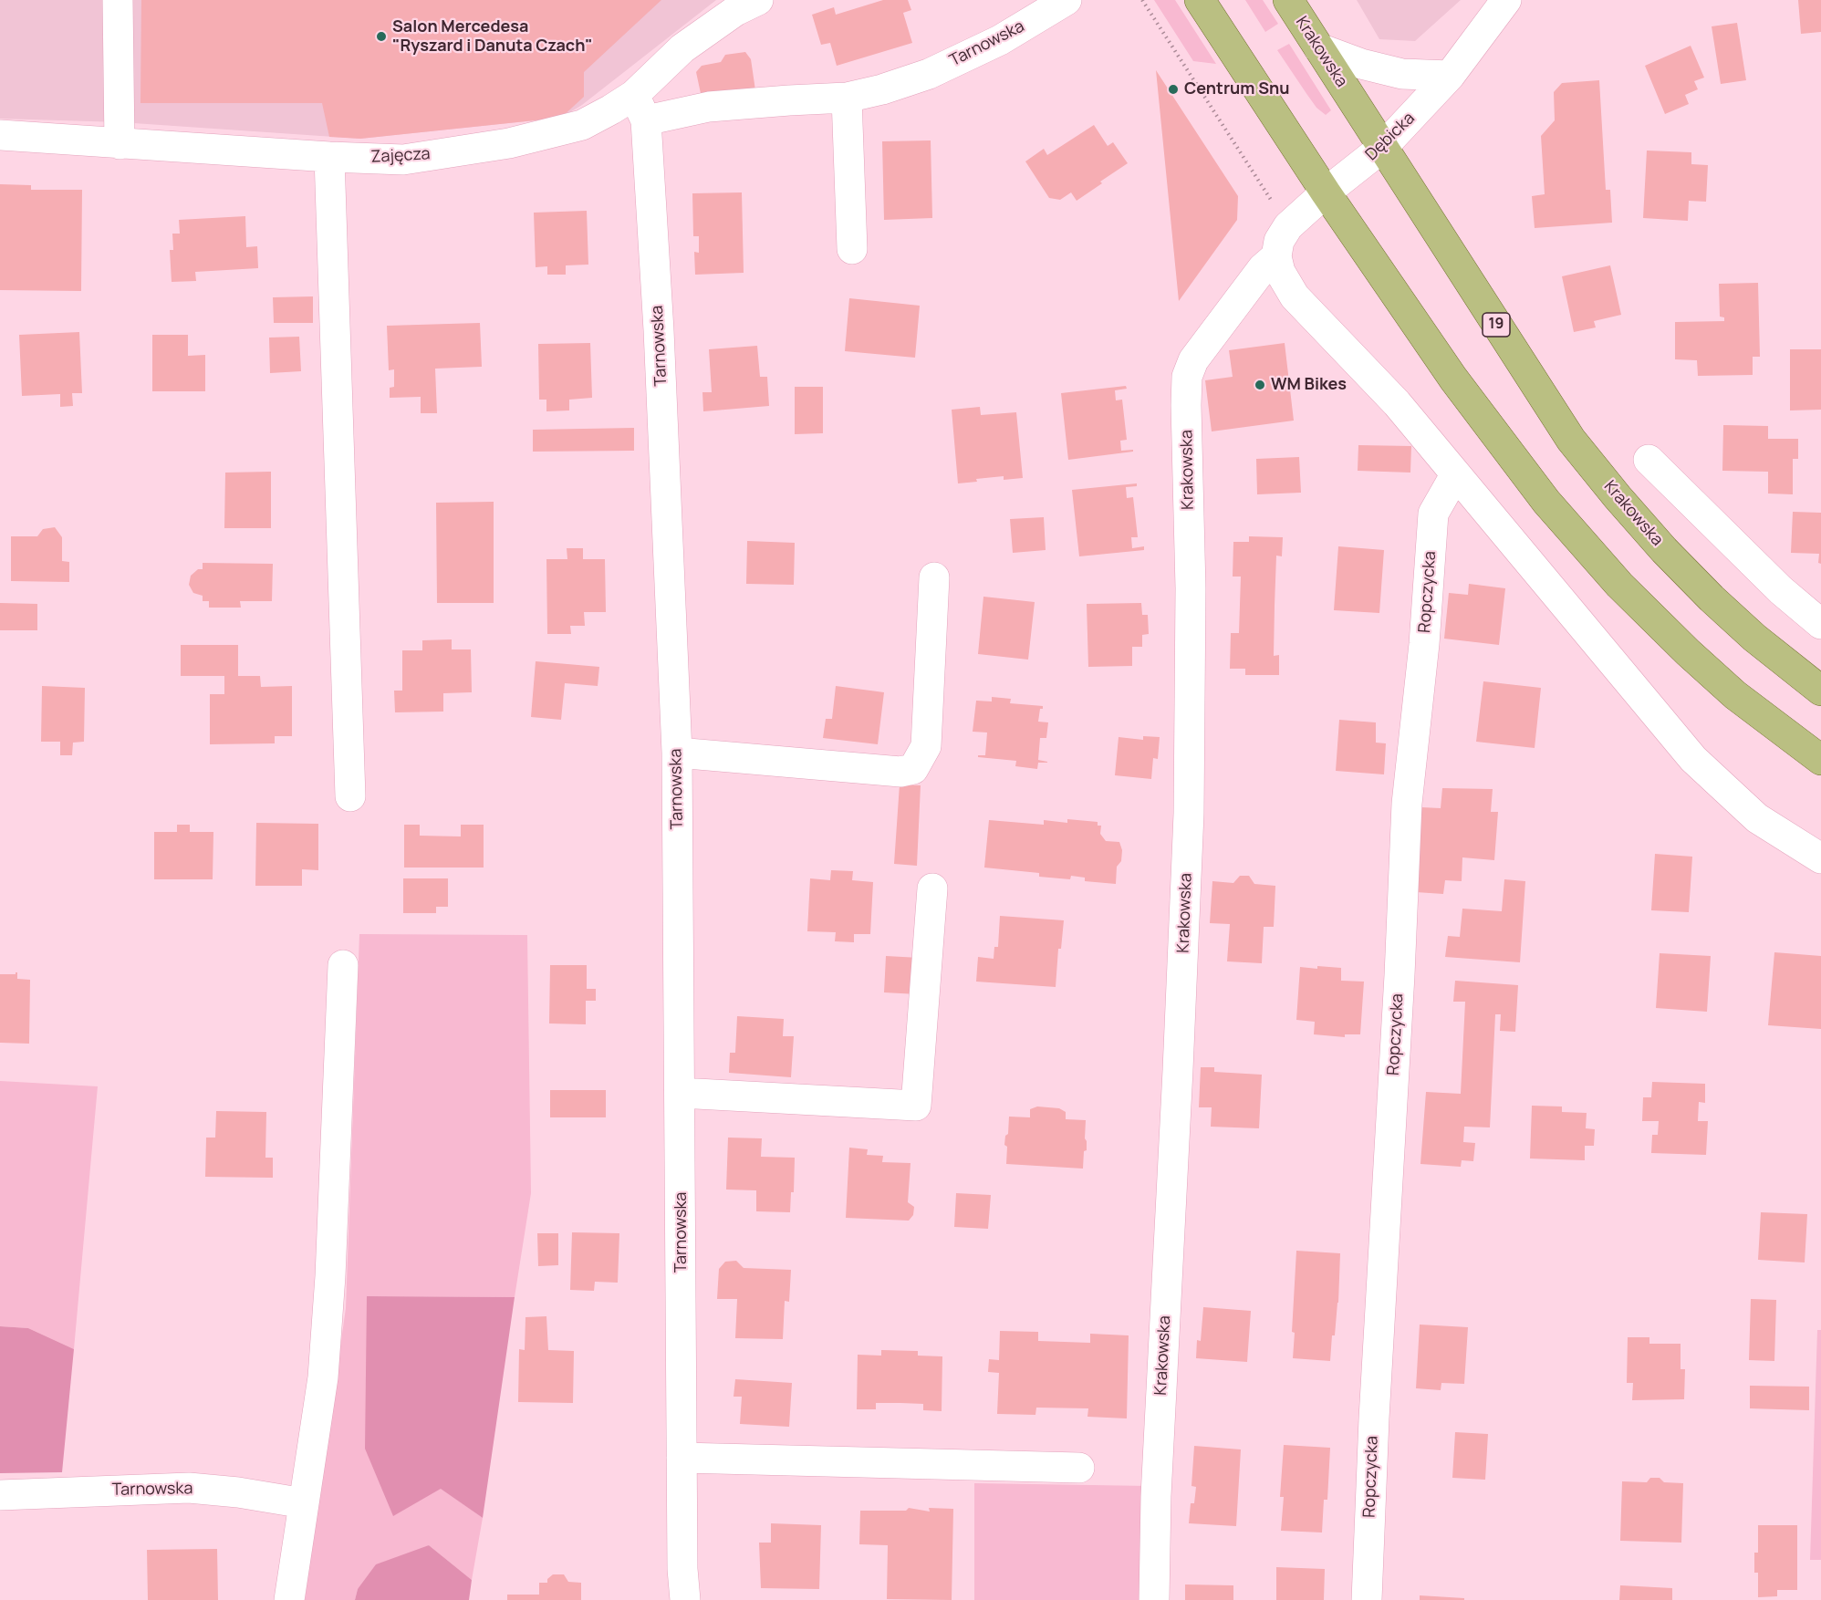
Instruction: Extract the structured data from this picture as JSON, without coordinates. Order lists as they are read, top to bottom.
{
  "streets": {
    "main road": ["Krakowska", "19"],
    "street": [
      "Tarnowska",
      "Dębicka",
      "Zajęcza",
      "Ropczycka"
    ]
  },
  "crossings": [
    ["Tarnowska", "Zajęcza"],
    ["Krakowska", "Dębicka"]
  ],
  "places": ["Salon Mercedesa \"Ryszard i Danuta Czach\"", "Centrum Snu", "WM Bikes"]
}
